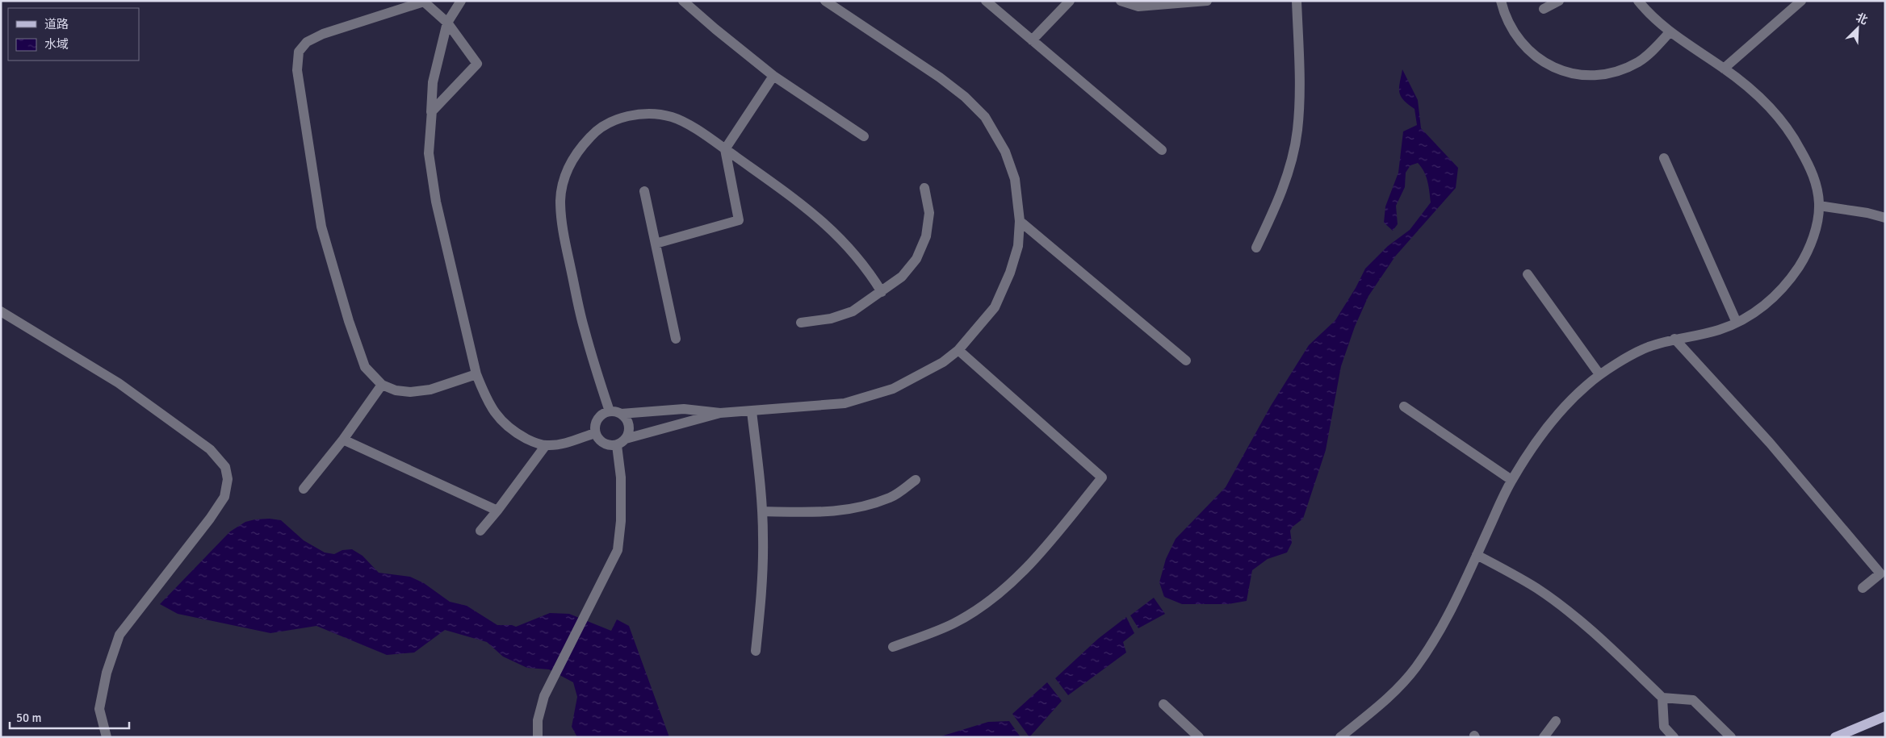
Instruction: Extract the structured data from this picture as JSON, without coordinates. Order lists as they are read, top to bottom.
{
  "legend": ["道路", "水域"],
  "scale_bar": "50 m",
  "north": "top right"
}
